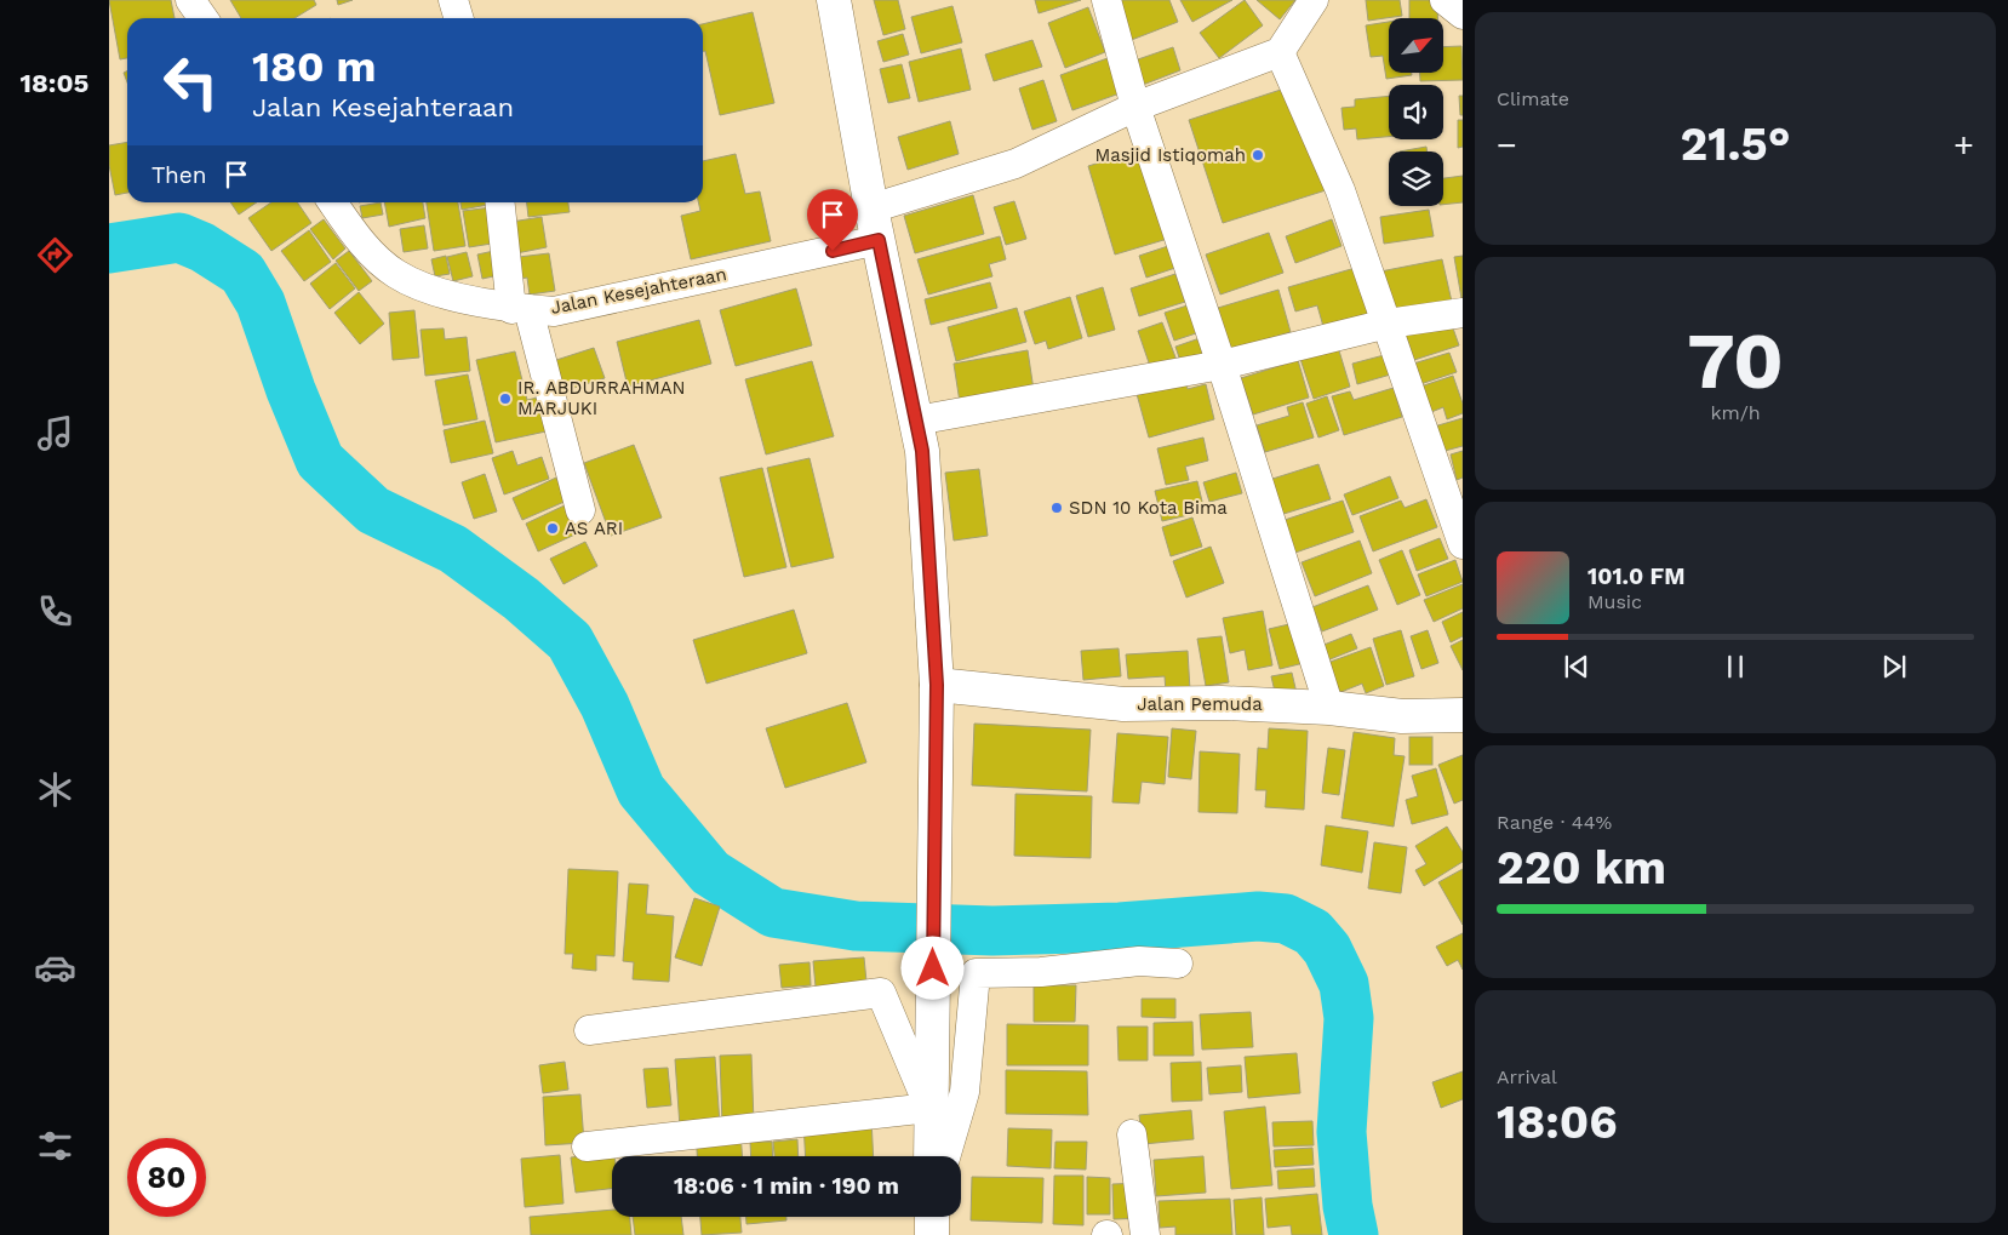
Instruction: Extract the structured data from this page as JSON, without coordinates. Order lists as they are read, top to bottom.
{
  "streets": {
    "main road": ["Jalan Pemuda"],
    "street": ["Jalan Kesejahteraan"]
  },
  "places": [
    "Masjid Istiqomah",
    "IR. ABDURRAHMAN MARJUKI",
    "SDN 10 Kota Bima",
    "AS ARI"
  ],
  "north": "top right",
  "page": {
    "tabs": "18:05",
    "tile": [
      "Climate",
      ["70", "km/h"],
      ["Range · 44%", "220 km"],
      ["Arrival", "18:06"]
    ],
    "turn": ["180 m", "Jalan Kesejahteraan"],
    "heat": ["−", "21.5°", "+"],
    "then": "Then",
    "song": ["101.0 FM", "Music"],
    "limit": "80",
    "trip": "18:06 · 1 min · 190 m"
  }
}
